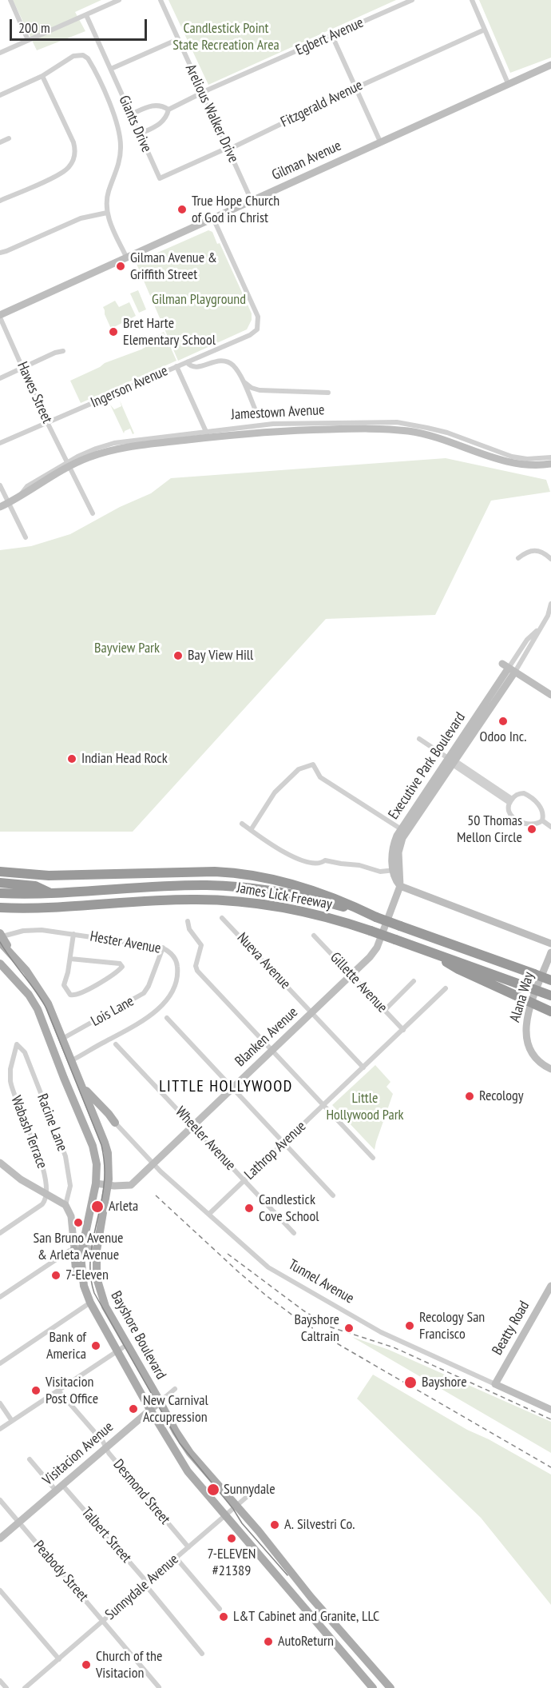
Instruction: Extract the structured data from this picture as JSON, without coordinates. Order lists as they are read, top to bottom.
{
  "streets": {
    "highway": ["James Lick Freeway"],
    "main road": ["Bayshore Boulevard"],
    "street": [
      "Egbert Avenue",
      "Fitzgerald Avenue",
      "Arelious Walker Drive",
      "Giants Drive",
      "Gilman Avenue",
      "Ingerson Avenue",
      "Hawes Street",
      "Jamestown Avenue",
      "Executive Park Boulevard",
      "Hester Avenue",
      "Nueva Avenue",
      "Gillette Avenue",
      "Alana Way",
      "Lois Lane",
      "Blanken Avenue",
      "Racine Lane",
      "Wabash Terrace",
      "Wheeler Avenue",
      "Lathrop Avenue",
      "Tunnel Avenue",
      "Beatty Road",
      "Visitacion Avenue",
      "Desmond Street",
      "Talbert Street",
      "Peabody Street",
      "Sunnydale Avenue"
    ]
  },
  "crossings": [
    ["Egbert Avenue", "Arelious Walker Drive"],
    ["Egbert Avenue", "Giants Drive"],
    ["Fitzgerald Avenue", "Arelious Walker Drive"],
    ["Fitzgerald Avenue", "Giants Drive"],
    ["Arelious Walker Drive", "Gilman Avenue"],
    ["Gilman Avenue", "Ingerson Avenue"],
    ["Gilman Avenue", "Hawes Street"],
    ["Ingerson Avenue", "Hawes Street"],
    ["Hawes Street", "Jamestown Avenue"],
    ["Executive Park Boulevard", "Blanken Avenue"],
    ["Hester Avenue", "Lois Lane"],
    ["Hester Avenue", "Bayshore Boulevard"],
    ["Nueva Avenue", "Blanken Avenue"],
    ["Nueva Avenue", "Lathrop Avenue"],
    ["Gillette Avenue", "Blanken Avenue"],
    ["Gillette Avenue", "Lathrop Avenue"],
    ["Lois Lane", "Bayshore Boulevard"],
    ["Blanken Avenue", "Wheeler Avenue"],
    ["Blanken Avenue", "Tunnel Avenue"],
    ["Blanken Avenue", "Bayshore Boulevard"],
    ["Racine Lane", "Wabash Terrace"],
    ["Wheeler Avenue", "Lathrop Avenue"],
    ["Lathrop Avenue", "Tunnel Avenue"],
    ["Tunnel Avenue", "Beatty Road"],
    ["Bayshore Boulevard", "Visitacion Avenue"],
    ["Bayshore Boulevard", "Sunnydale Avenue"],
    ["Visitacion Avenue", "Desmond Street"],
    ["Visitacion Avenue", "Talbert Street"],
    ["Visitacion Avenue", "Peabody Street"],
    ["Desmond Street", "Sunnydale Avenue"],
    ["Talbert Street", "Sunnydale Avenue"],
    ["Peabody Street", "Sunnydale Avenue"]
  ],
  "districts": ["LITTLE HOLLYWOOD"],
  "parks": [
    "Candlestick Point State Recreation Area",
    "Gilman Playground",
    "Bayview Park",
    "Little Hollywood Park"
  ],
  "places": [
    "True Hope Church of God in Christ",
    "Gilman Avenue & Griffith Street",
    "Bret Harte Elementary School",
    "Bay View Hill",
    "Odoo Inc.",
    "Indian Head Rock",
    "50 Thomas Mellon Circle",
    "Recology",
    "Arleta",
    "Candlestick Cove School",
    "San Bruno Avenue & Arleta Avenue",
    "7-Eleven",
    "Recology San Francisco",
    "Bayshore Caltrain",
    "Bank of America",
    "Bayshore",
    "Visitacion Post Office",
    "New Carnival Accupression",
    "Sunnydale",
    "A. Silvestri Co.",
    "7-ELEVEN #21389",
    "L&T Cabinet and Granite, LLC",
    "AutoReturn",
    "Church of the Visitacion"
  ],
  "scale_bar": "200 m"
}
